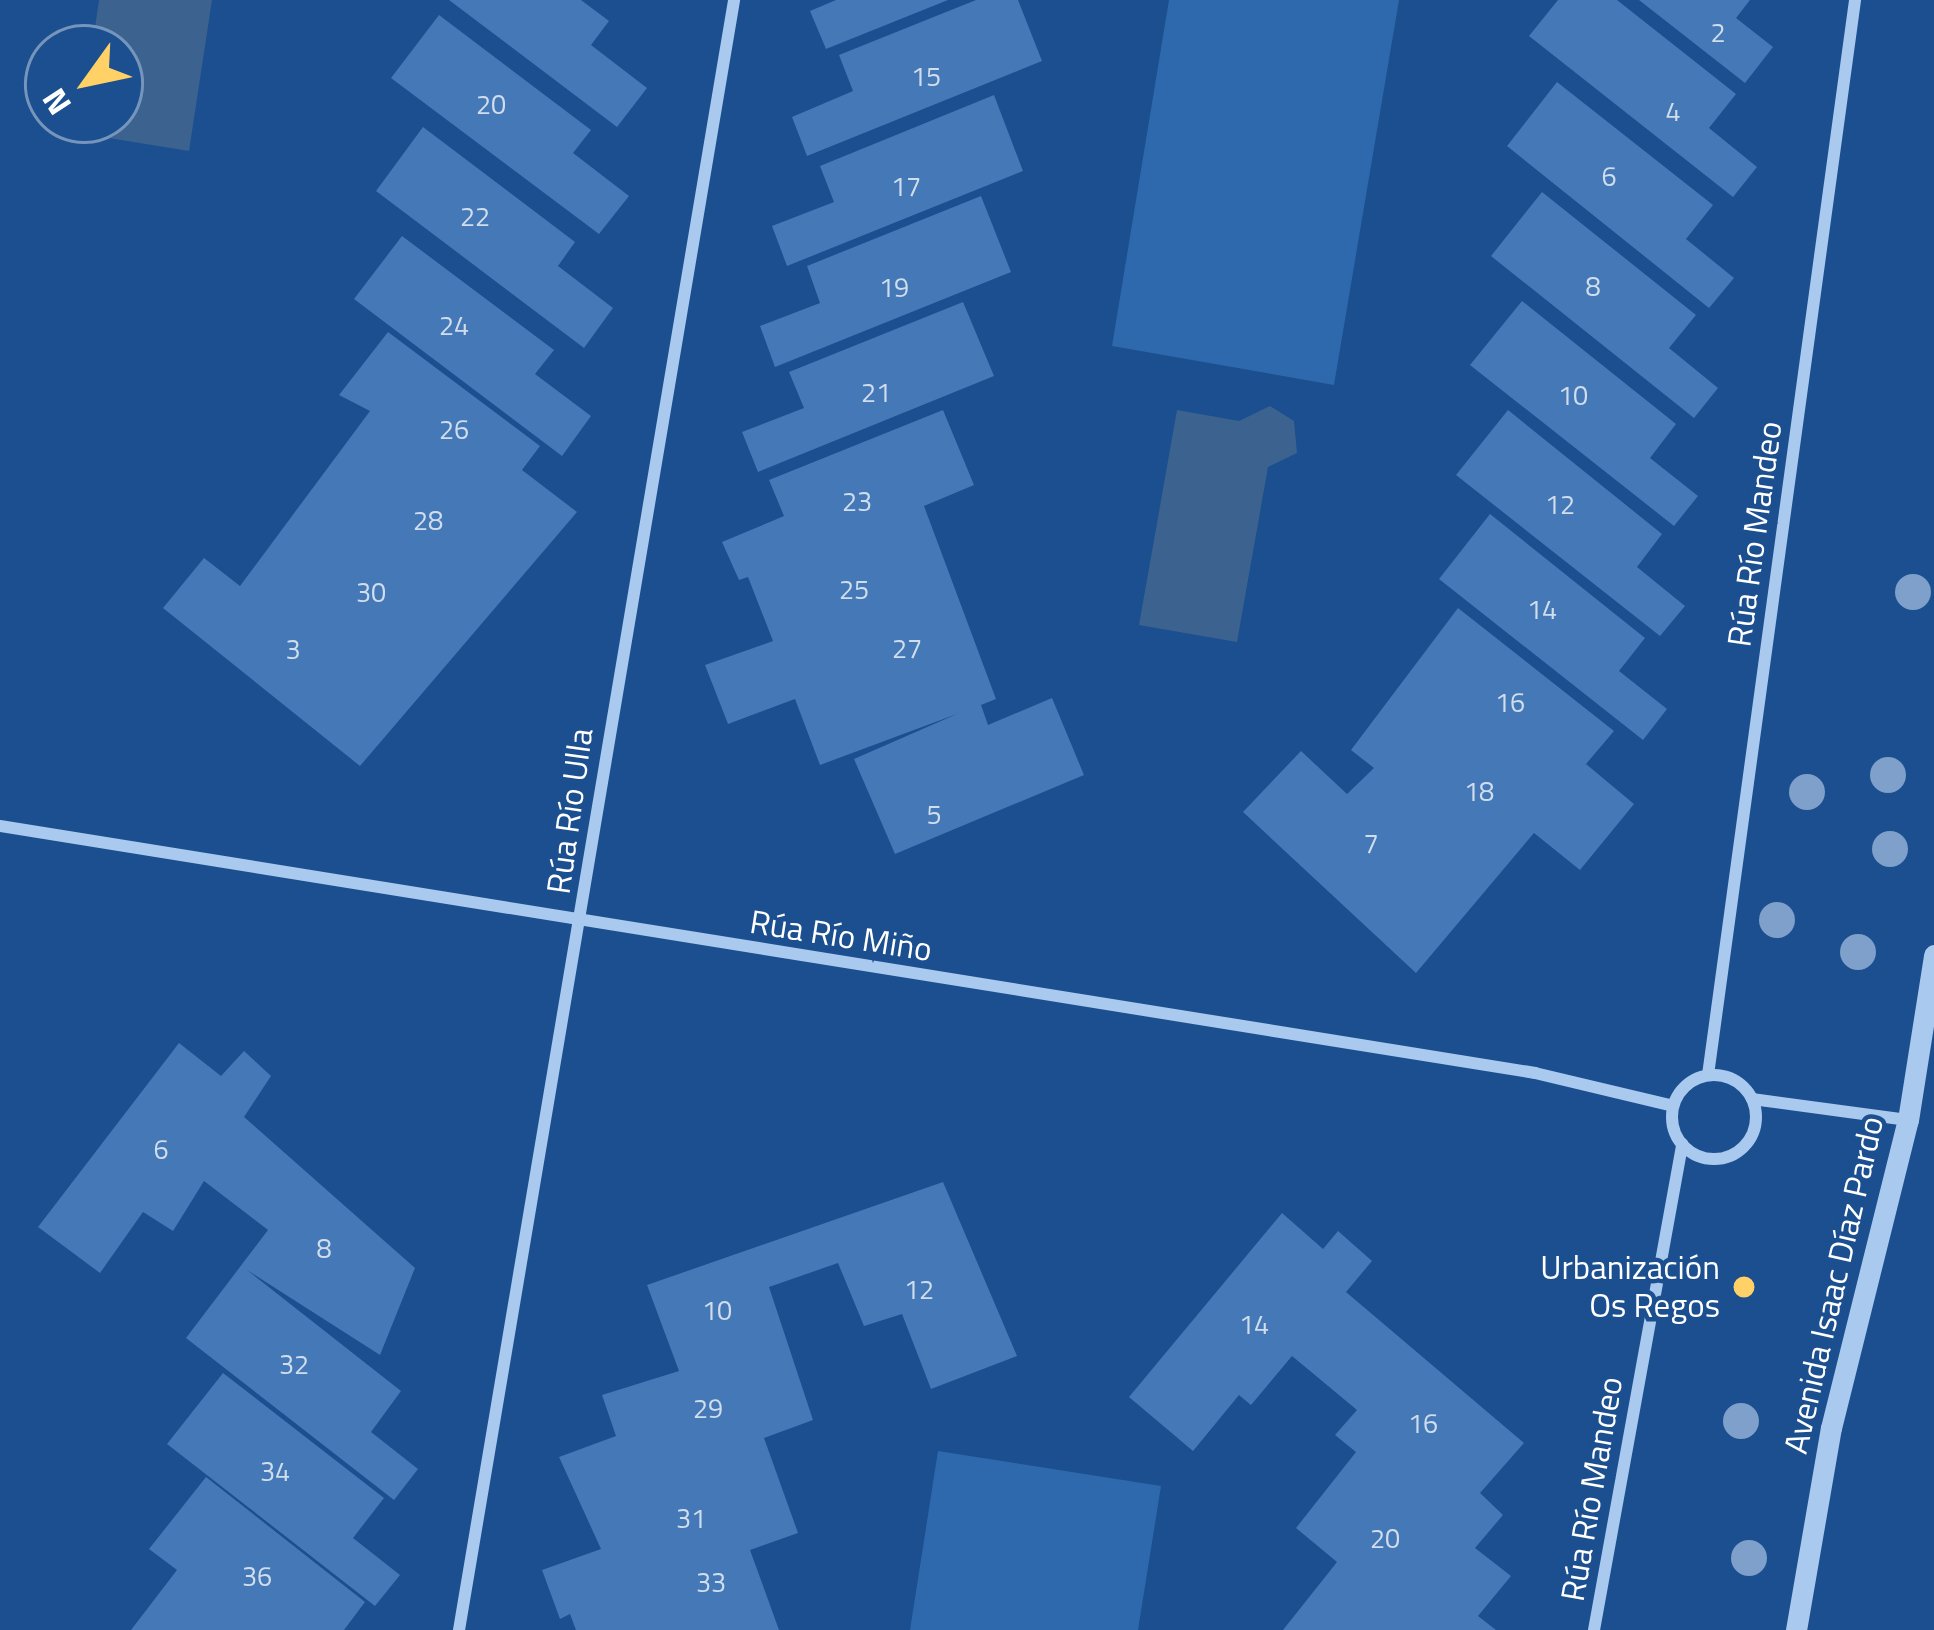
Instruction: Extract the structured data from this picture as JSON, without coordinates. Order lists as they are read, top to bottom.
{
  "streets": {
    "street": [
      "Rúa Río Mandeo",
      "Rúa Río Ulla",
      "Rúa Río Miño",
      "Avenida Isaac Díaz Pardo"
    ]
  },
  "crossings": [
    ["Rúa Río Mandeo", "Rúa Río Miño"],
    ["Rúa Río Ulla", "Rúa Río Miño"]
  ],
  "places": ["Urbanización Os Regos"],
  "house_numbers": [
    "2",
    "15",
    "20",
    "4",
    "6",
    "17",
    "22",
    "8",
    "19",
    "24",
    "21",
    "10",
    "26",
    "23",
    "12",
    "28",
    "25",
    "30",
    "14",
    "27",
    "3",
    "16",
    "18",
    "5",
    "7",
    "6",
    "8",
    "12",
    "10",
    "14",
    "32",
    "29",
    "16",
    "34",
    "31",
    "20",
    "36",
    "33"
  ],
  "north": "bottom left"
}
